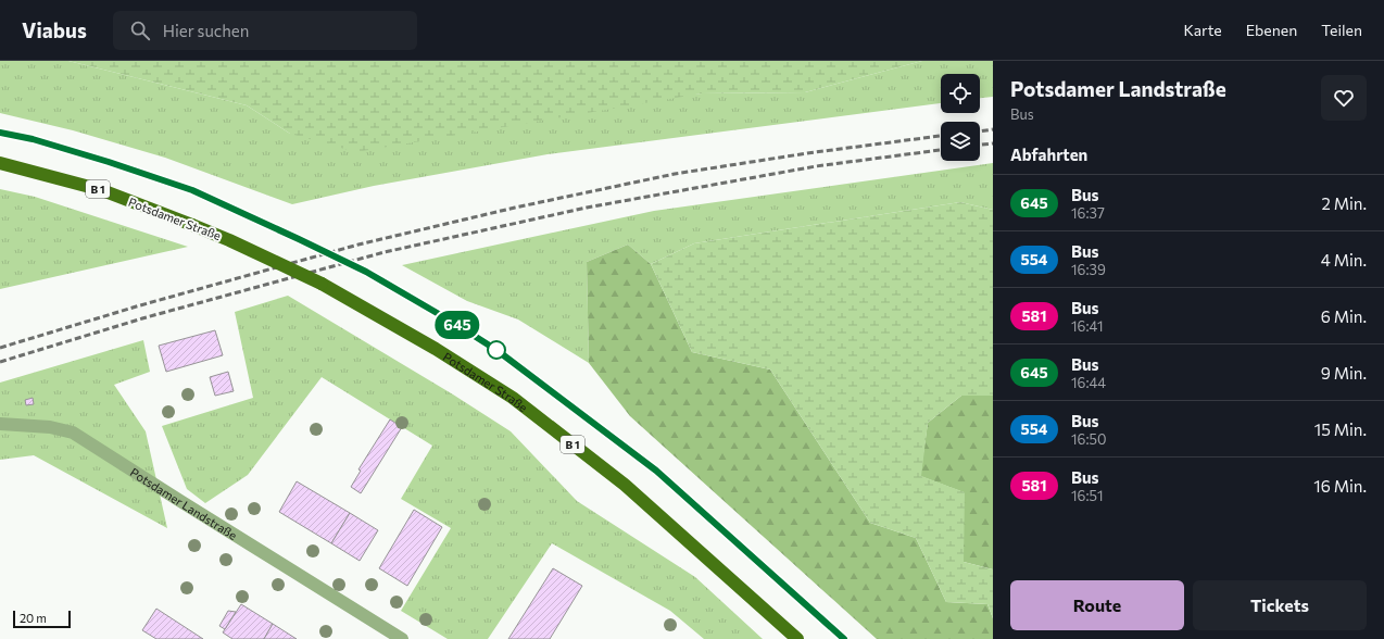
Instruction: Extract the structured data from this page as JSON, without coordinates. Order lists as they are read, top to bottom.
{
  "streets": {
    "main road": ["B 1", "Potsdamer Straße"],
    "street": ["Potsdamer Landstraße"]
  },
  "lines": ["bus line 645"],
  "scale_bar": "20 m",
  "page": {
    "header": "Viabus",
    "search": "Hier suchen",
    "nav": ["Karte", "Ebenen", "Teilen"],
    "on_map": "645",
    "heading": [
      ["Potsdamer Landstraße", "Bus"],
      "Abfahrten"
    ],
    "list": [
      {
        "mark": "645",
        "name": "Bus",
        "note": "16:37",
        "value": "2 Min."
      },
      {
        "mark": "554",
        "name": "Bus",
        "note": "16:39",
        "value": "4 Min."
      },
      {
        "mark": "581",
        "name": "Bus",
        "note": "16:41",
        "value": "6 Min."
      },
      {
        "mark": "645",
        "name": "Bus",
        "note": "16:44",
        "value": "9 Min."
      },
      {
        "mark": "554",
        "name": "Bus",
        "note": "16:50",
        "value": "15 Min."
      },
      {
        "mark": "581",
        "name": "Bus",
        "note": "16:51",
        "value": "16 Min."
      }
    ],
    "buttons": ["Route", "Tickets"],
    "scale": "20 m"
  }
}
